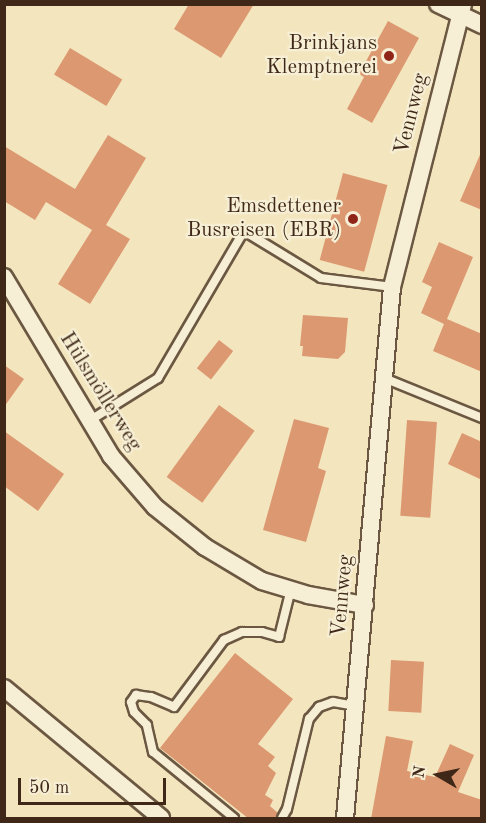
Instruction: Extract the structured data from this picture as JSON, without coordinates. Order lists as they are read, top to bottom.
{
  "streets": {
    "street": ["Vennweg", "Hülsmöllerweg"]
  },
  "crossings": [
    ["Vennweg", "Hülsmöllerweg"]
  ],
  "places": ["Brinkjans Klemptnerei", "Emsdettener Busreisen (EBR)"],
  "scale_bar": "50 m",
  "north": "left"
}
